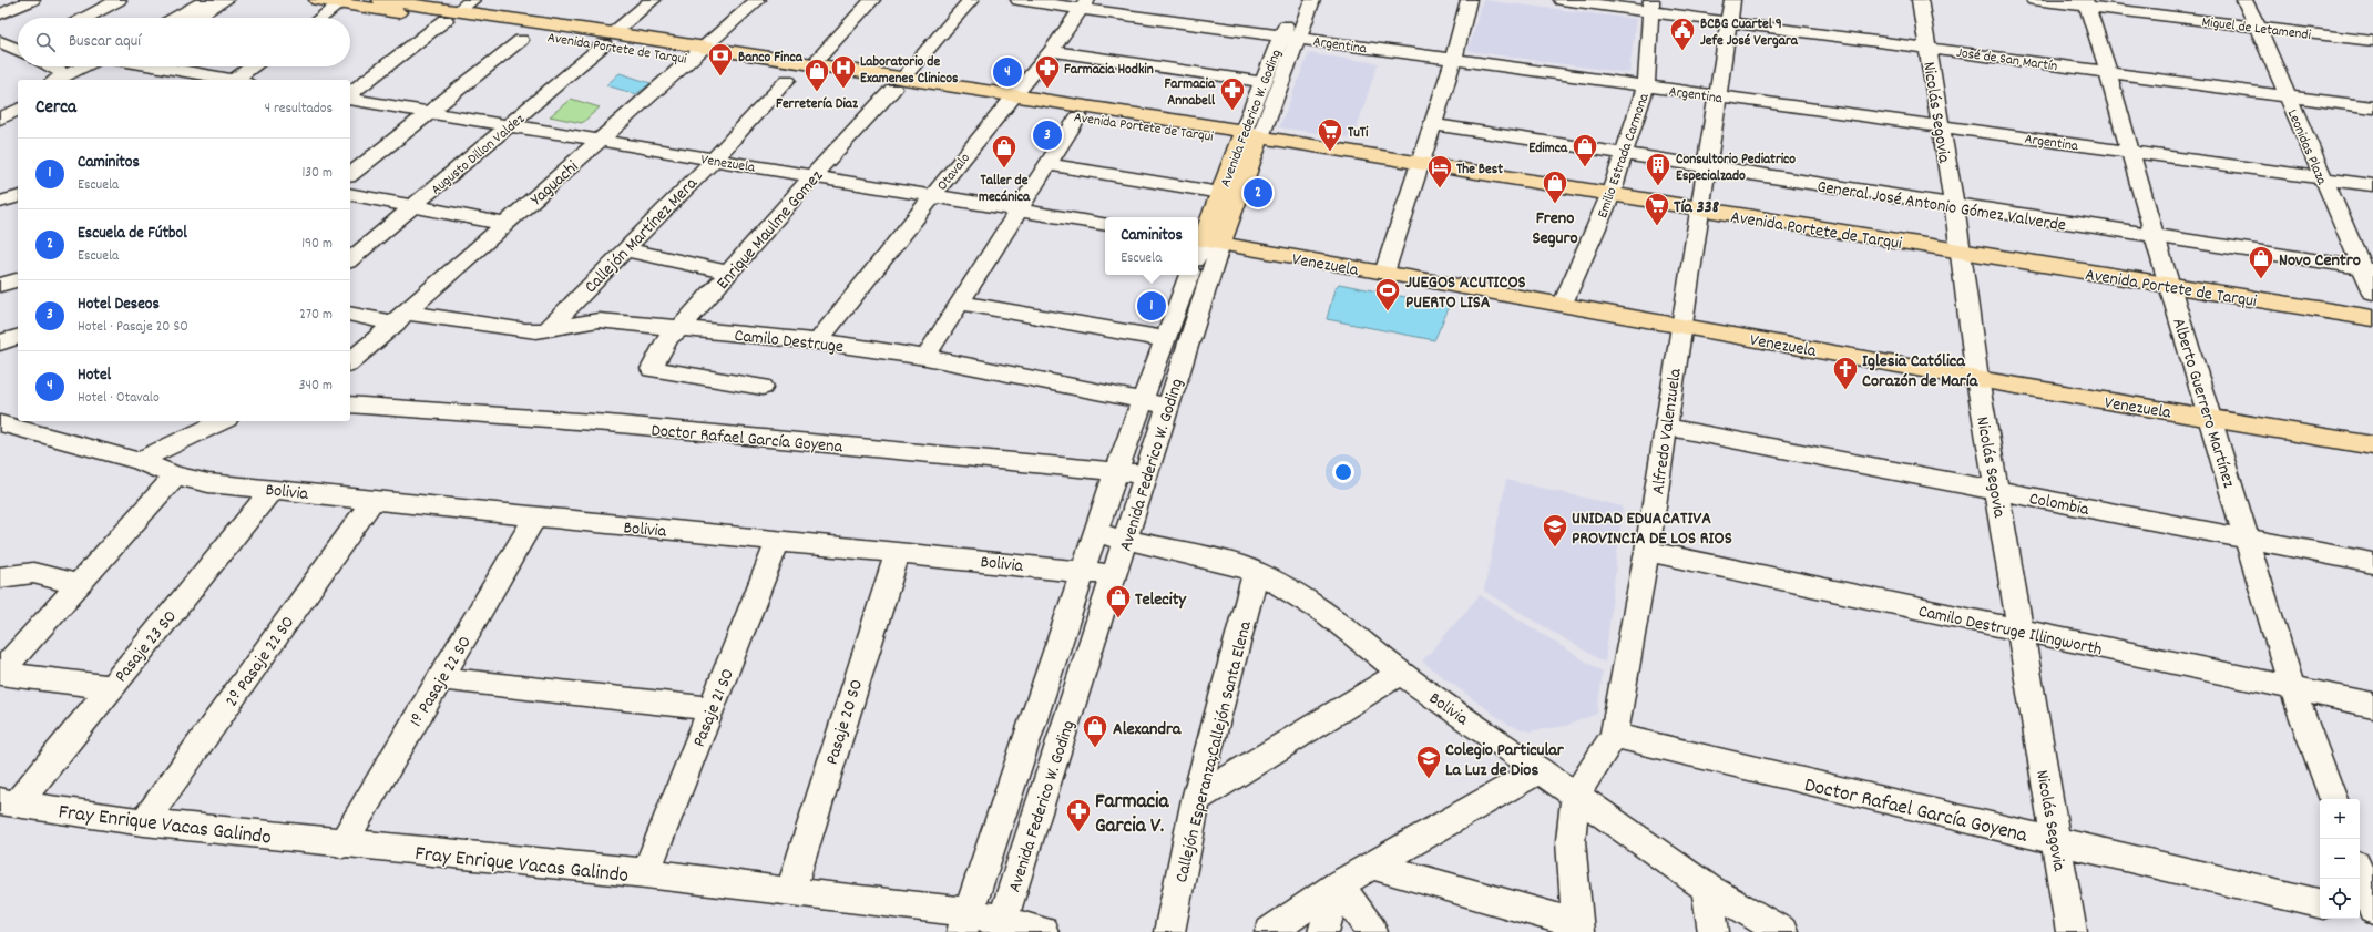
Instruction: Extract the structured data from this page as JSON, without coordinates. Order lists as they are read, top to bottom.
{
  "streets": {
    "main road": ["Avenida Portete de Tarqui", "Avenida Federico W. Goding", "Venezuela"],
    "street": [
      "Miguel de Letamendi",
      "Argentina",
      "José de San Martín",
      "Nicolás Segovia",
      "Leonidas Plaza",
      "Augusto Dillon Valdez",
      "Emilio Estrada Carmona",
      "Otavalo",
      "Yaguachi",
      "General José Antonio Gómez Valverde",
      "Enrique Maulme Gomez",
      "Callejón Martínez Mera",
      "Camilo Destruge",
      "Alberto Guerrero Martínez",
      "Alfredo Valenzuela",
      "Doctor Rafael García Goyena",
      "Bolivia",
      "Colombia",
      "Camilo Destruge Illingworth",
      "Pasaje 23 SO",
      "2º Pasaje 22 SO",
      "1º Pasaje 22 SO",
      "Pasaje 21 SO",
      "Pasaje 20 SO",
      "Callejón Esperanza;Callejón Santa Elena",
      "Fray Enrique Vacas Galindo"
    ]
  },
  "crossings": [
    ["Miguel de Letamendi", "Leonidas Plaza"],
    ["Miguel de Letamendi", "Alberto Guerrero Martínez"],
    ["Argentina", "Nicolás Segovia"],
    ["Argentina", "Avenida Federico W. Goding"],
    ["Argentina", "Leonidas Plaza"],
    ["Argentina", "Emilio Estrada Carmona"],
    ["Argentina", "Otavalo"],
    ["Argentina", "Alberto Guerrero Martínez"],
    ["Argentina", "Alfredo Valenzuela"],
    ["Avenida Portete de Tarqui", "Nicolás Segovia"],
    ["Avenida Portete de Tarqui", "Avenida Federico W. Goding"],
    ["Avenida Portete de Tarqui", "Augusto Dillon Valdez"],
    ["Avenida Portete de Tarqui", "Emilio Estrada Carmona"],
    ["Avenida Portete de Tarqui", "Otavalo"],
    ["Avenida Portete de Tarqui", "Yaguachi"],
    ["Avenida Portete de Tarqui", "Enrique Maulme Gomez"],
    ["Avenida Portete de Tarqui", "Alberto Guerrero Martínez"],
    ["Avenida Portete de Tarqui", "Alfredo Valenzuela"],
    ["José de San Martín", "Nicolás Segovia"],
    ["José de San Martín", "Leonidas Plaza"],
    ["José de San Martín", "Emilio Estrada Carmona"],
    ["José de San Martín", "Alberto Guerrero Martínez"],
    ["José de San Martín", "Alfredo Valenzuela"],
    ["Nicolás Segovia", "Venezuela"],
    ["Nicolás Segovia", "General José Antonio Gómez Valverde"],
    ["Nicolás Segovia", "Doctor Rafael García Goyena"],
    ["Nicolás Segovia", "Colombia"],
    ["Nicolás Segovia", "Camilo Destruge Illingworth"],
    ["Avenida Federico W. Goding", "Venezuela"],
    ["Avenida Federico W. Goding", "Camilo Destruge"],
    ["Avenida Federico W. Goding", "Doctor Rafael García Goyena"],
    ["Avenida Federico W. Goding", "Bolivia"],
    ["Avenida Federico W. Goding", "Fray Enrique Vacas Galindo"],
    ["Leonidas Plaza", "General José Antonio Gómez Valverde"],
    ["Augusto Dillon Valdez", "Venezuela"],
    ["Emilio Estrada Carmona", "Venezuela"],
    ["Emilio Estrada Carmona", "General José Antonio Gómez Valverde"],
    ["Venezuela", "Otavalo"],
    ["Venezuela", "Yaguachi"],
    ["Venezuela", "Enrique Maulme Gomez"],
    ["Venezuela", "Callejón Martínez Mera"],
    ["Venezuela", "Alberto Guerrero Martínez"],
    ["Venezuela", "Alfredo Valenzuela"],
    ["Otavalo", "Camilo Destruge"],
    ["Yaguachi", "Camilo Destruge"],
    ["General José Antonio Gómez Valverde", "Alberto Guerrero Martínez"],
    ["General José Antonio Gómez Valverde", "Alfredo Valenzuela"],
    ["Enrique Maulme Gomez", "Camilo Destruge"],
    ["Callejón Martínez Mera", "Camilo Destruge"],
    ["Alberto Guerrero Martínez", "Colombia"],
    ["Alberto Guerrero Martínez", "Camilo Destruge Illingworth"],
    ["Alfredo Valenzuela", "Doctor Rafael García Goyena"],
    ["Alfredo Valenzuela", "Bolivia"],
    ["Alfredo Valenzuela", "Colombia"],
    ["Alfredo Valenzuela", "Camilo Destruge Illingworth"],
    ["Bolivia", "Pasaje 23 SO"],
    ["Bolivia", "2º Pasaje 22 SO"],
    ["Bolivia", "1º Pasaje 22 SO"],
    ["Bolivia", "Pasaje 21 SO"],
    ["Bolivia", "Pasaje 20 SO"],
    ["Bolivia", "Callejón Esperanza;Callejón Santa Elena"],
    ["Pasaje 23 SO", "Fray Enrique Vacas Galindo"],
    ["2º Pasaje 22 SO", "Fray Enrique Vacas Galindo"],
    ["1º Pasaje 22 SO", "Fray Enrique Vacas Galindo"],
    ["Pasaje 21 SO", "Fray Enrique Vacas Galindo"],
    ["Pasaje 20 SO", "Fray Enrique Vacas Galindo"]
  ],
  "places": {
    "public building": ["BCBG Cuartel 9 Jefe José Vergara"],
    "bank": ["Banco Finca"],
    "hospital": ["Laboratorio de Examenes Clinicos"],
    "pharmacy": ["Farmacia Hodkin", "Farmacia Annabell", "Farmacia Garcia V."],
    "shop": [
      "Ferretería Diaz",
      "Edimca",
      "Taller de mecánica",
      "Freno Seguro",
      "Novo Centro",
      "Telecity",
      "Alexandra"
    ],
    "supermarket": ["TuTi", "Tía 338"],
    "building": ["Consultorio Pediatrico Especialzado"],
    "hotel": ["The Best"],
    "sports": ["JUEGOS ACUTICOS PUERTO LISA"],
    "church": ["Iglesia Católica Corazón de María"],
    "school or university": ["UNIDAD EDUACATIVA PROVINCIA DE LOS RIOS", "Colegio Particular La Luz de Dios"]
  },
  "page": {
    "search": "Buscar aquí",
    "pins": [
      "4",
      "3",
      "2",
      "1"
    ],
    "heading": ["Cerca", "4 resultados"],
    "list": [
      {
        "mark": "1",
        "name": "Caminitos",
        "note": "Escuela",
        "value": "130 m"
      },
      {
        "mark": "2",
        "name": "Escuela de Fútbol",
        "note": "Escuela",
        "value": "190 m"
      },
      {
        "mark": "3",
        "name": "Hotel Deseos",
        "note": "Hotel · Pasaje 20 SO",
        "value": "270 m"
      },
      {
        "mark": "4",
        "name": "Hotel",
        "note": "Hotel · Otavalo",
        "value": "340 m"
      }
    ],
    "popup": ["Caminitos", "Escuela"],
    "map_buttons": ["+", "−"]
  }
}
